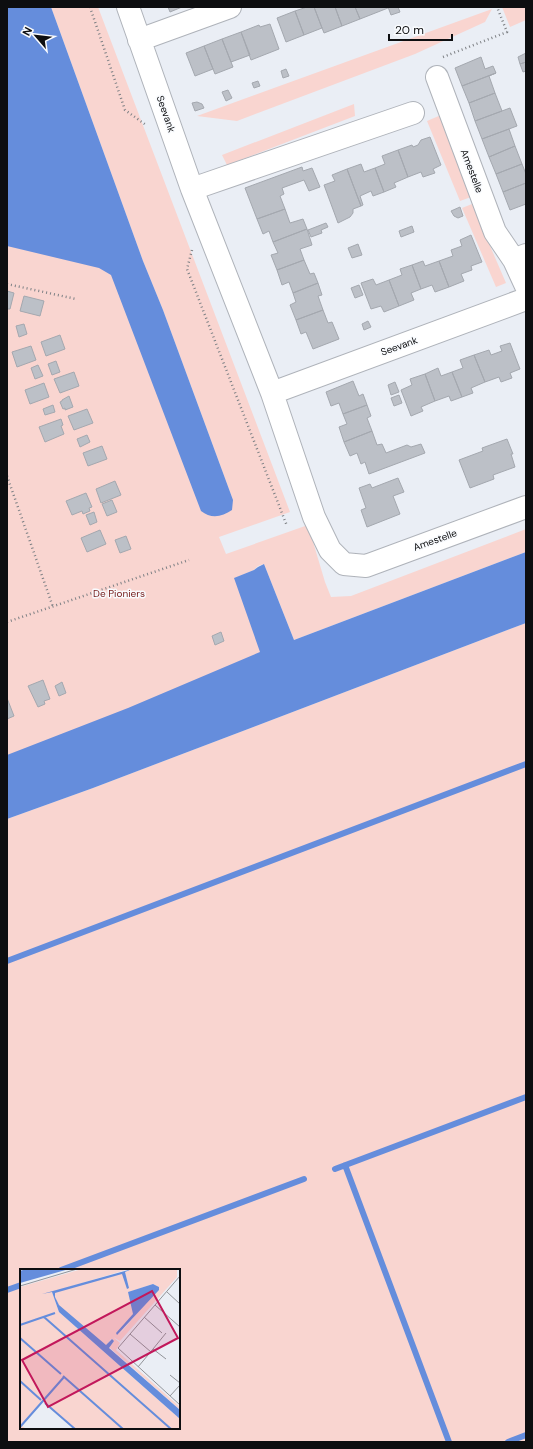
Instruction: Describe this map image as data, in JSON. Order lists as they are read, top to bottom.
{
  "streets": {
    "street": ["Seevank", "Amestelle"]
  },
  "crossings": [
    ["Seevank", "Amestelle"]
  ],
  "parks": ["De Pioniers"],
  "scale_bar": "20 m",
  "north": "top left"
}
